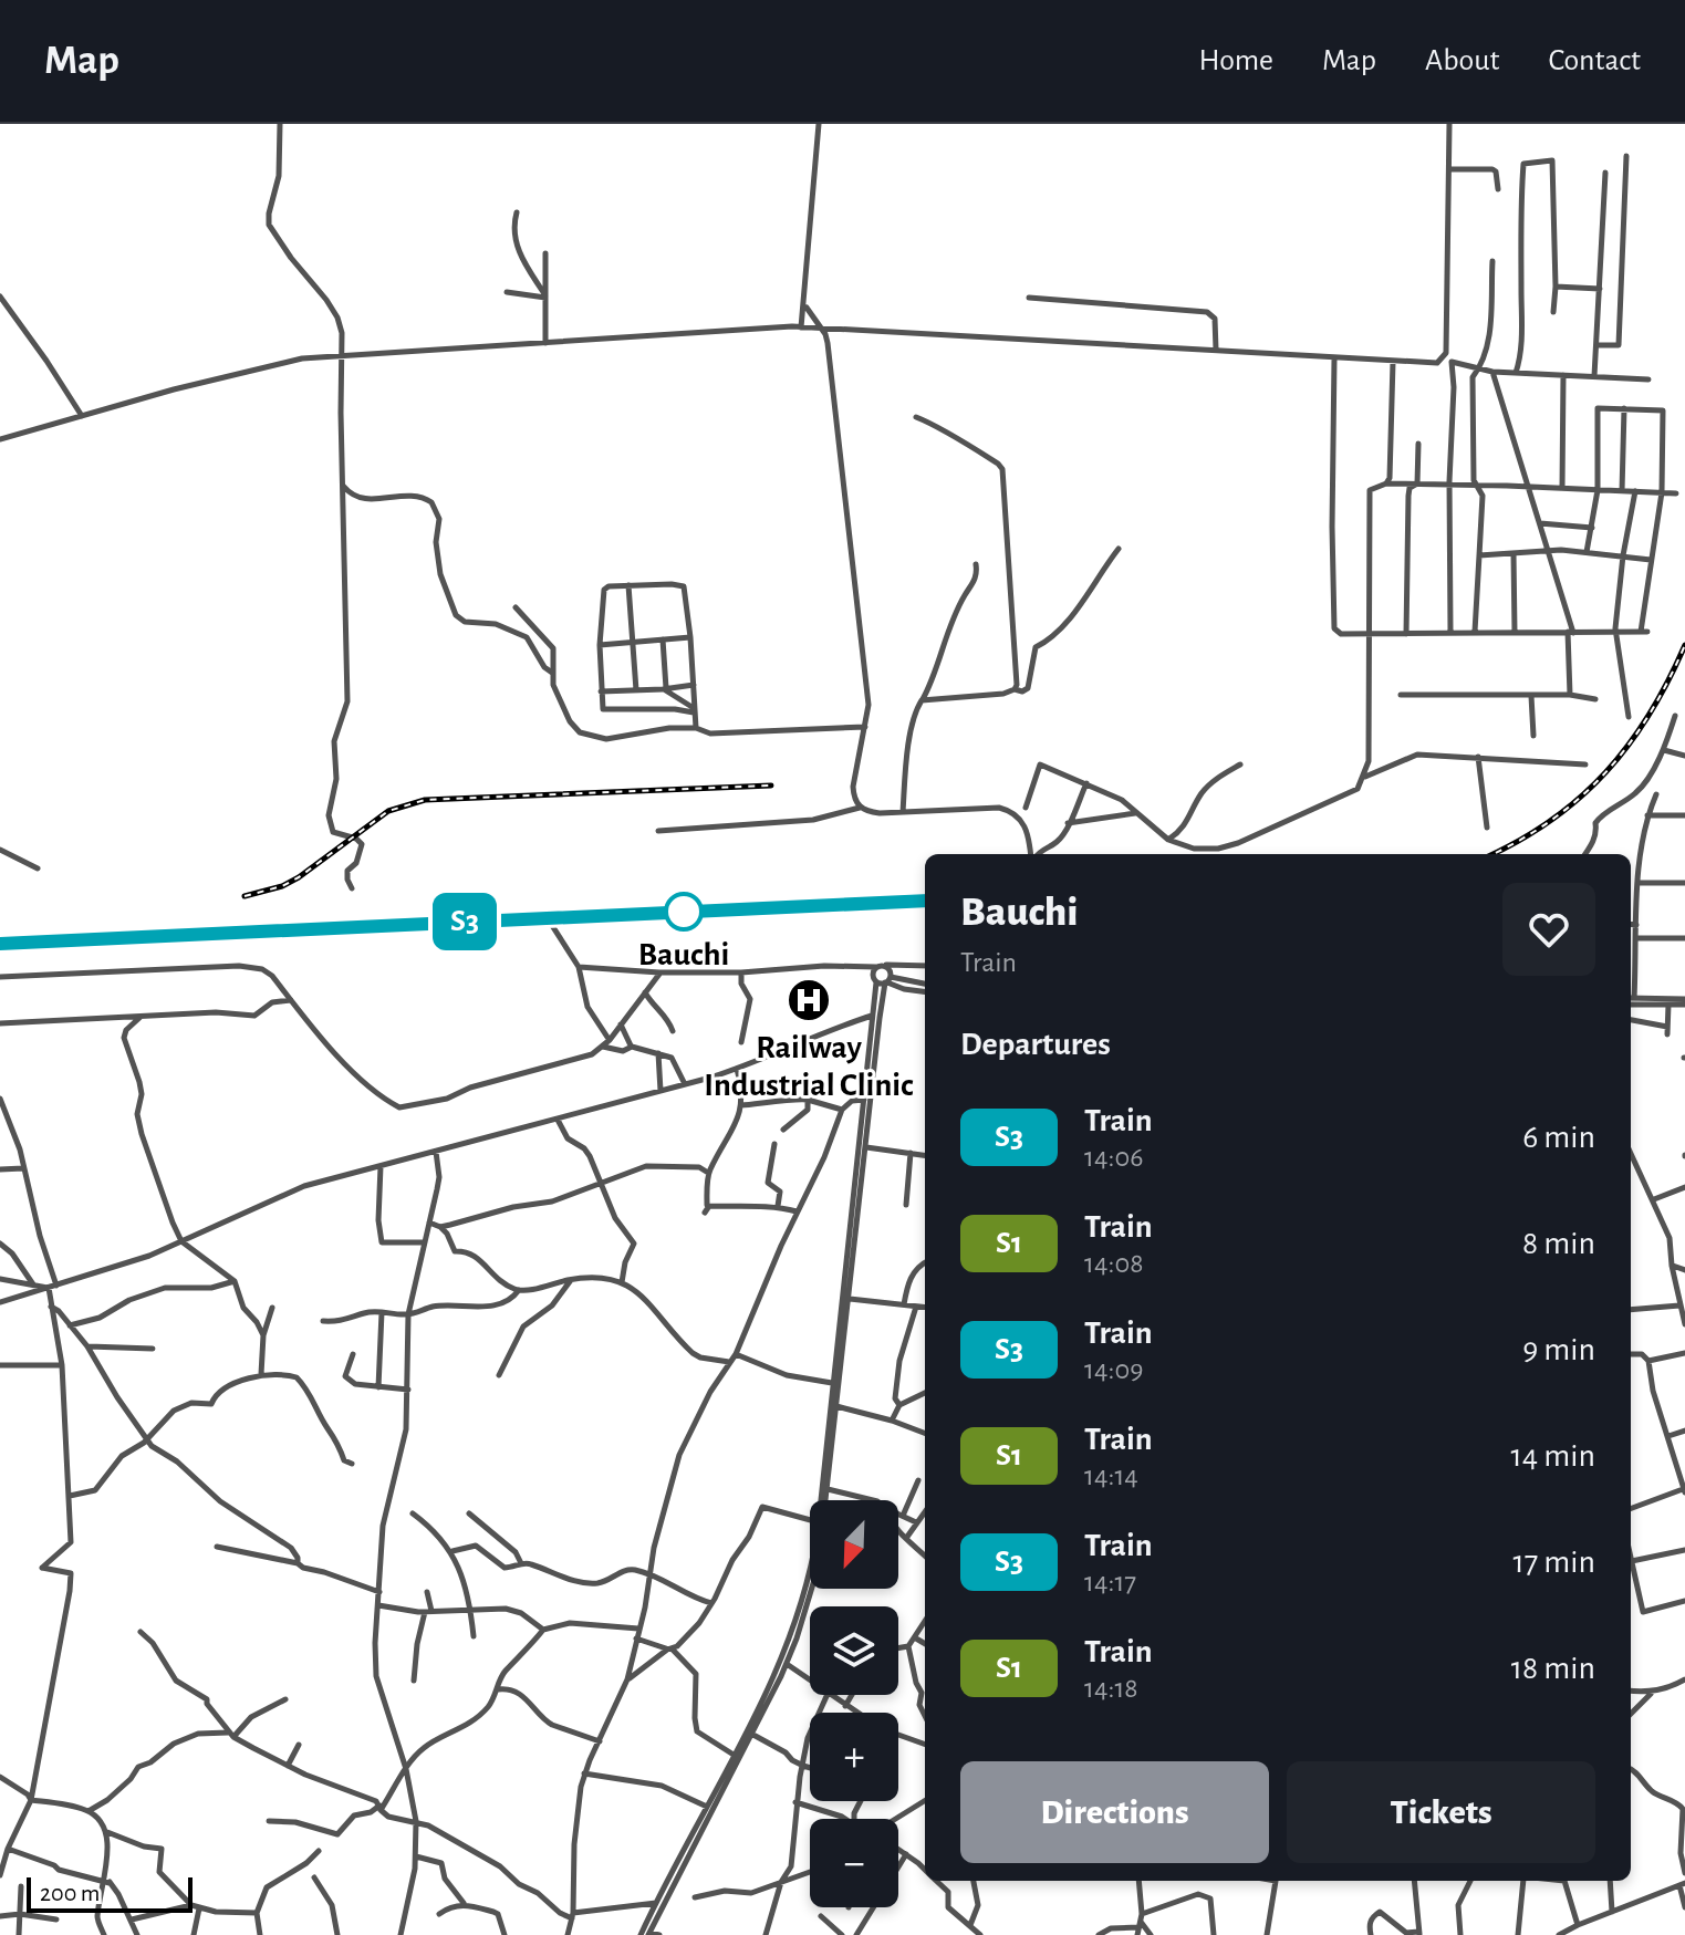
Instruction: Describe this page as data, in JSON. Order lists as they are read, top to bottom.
{
  "places": {
    "other": ["Bauchi"],
    "hospital": ["Railway Industrial Clinic"]
  },
  "scale_bar": "200 m",
  "north": "bottom left",
  "page": {
    "header": "Map",
    "nav": [
      "Home",
      "Map",
      "About",
      "Contact"
    ],
    "on_map": "S3",
    "heading": [
      ["Bauchi", "Train"],
      "Departures"
    ],
    "list": [
      {
        "mark": "S3",
        "name": "Train",
        "note": "14:06",
        "value": "6 min"
      },
      {
        "mark": "S1",
        "name": "Train",
        "note": "14:08",
        "value": "8 min"
      },
      {
        "mark": "S3",
        "name": "Train",
        "note": "14:09",
        "value": "9 min"
      },
      {
        "mark": "S1",
        "name": "Train",
        "note": "14:14",
        "value": "14 min"
      },
      {
        "mark": "S3",
        "name": "Train",
        "note": "14:17",
        "value": "17 min"
      },
      {
        "mark": "S1",
        "name": "Train",
        "note": "14:18",
        "value": "18 min"
      }
    ],
    "map_buttons": ["+", "−"],
    "buttons": ["Directions", "Tickets"],
    "scale": "200 m"
  }
}
